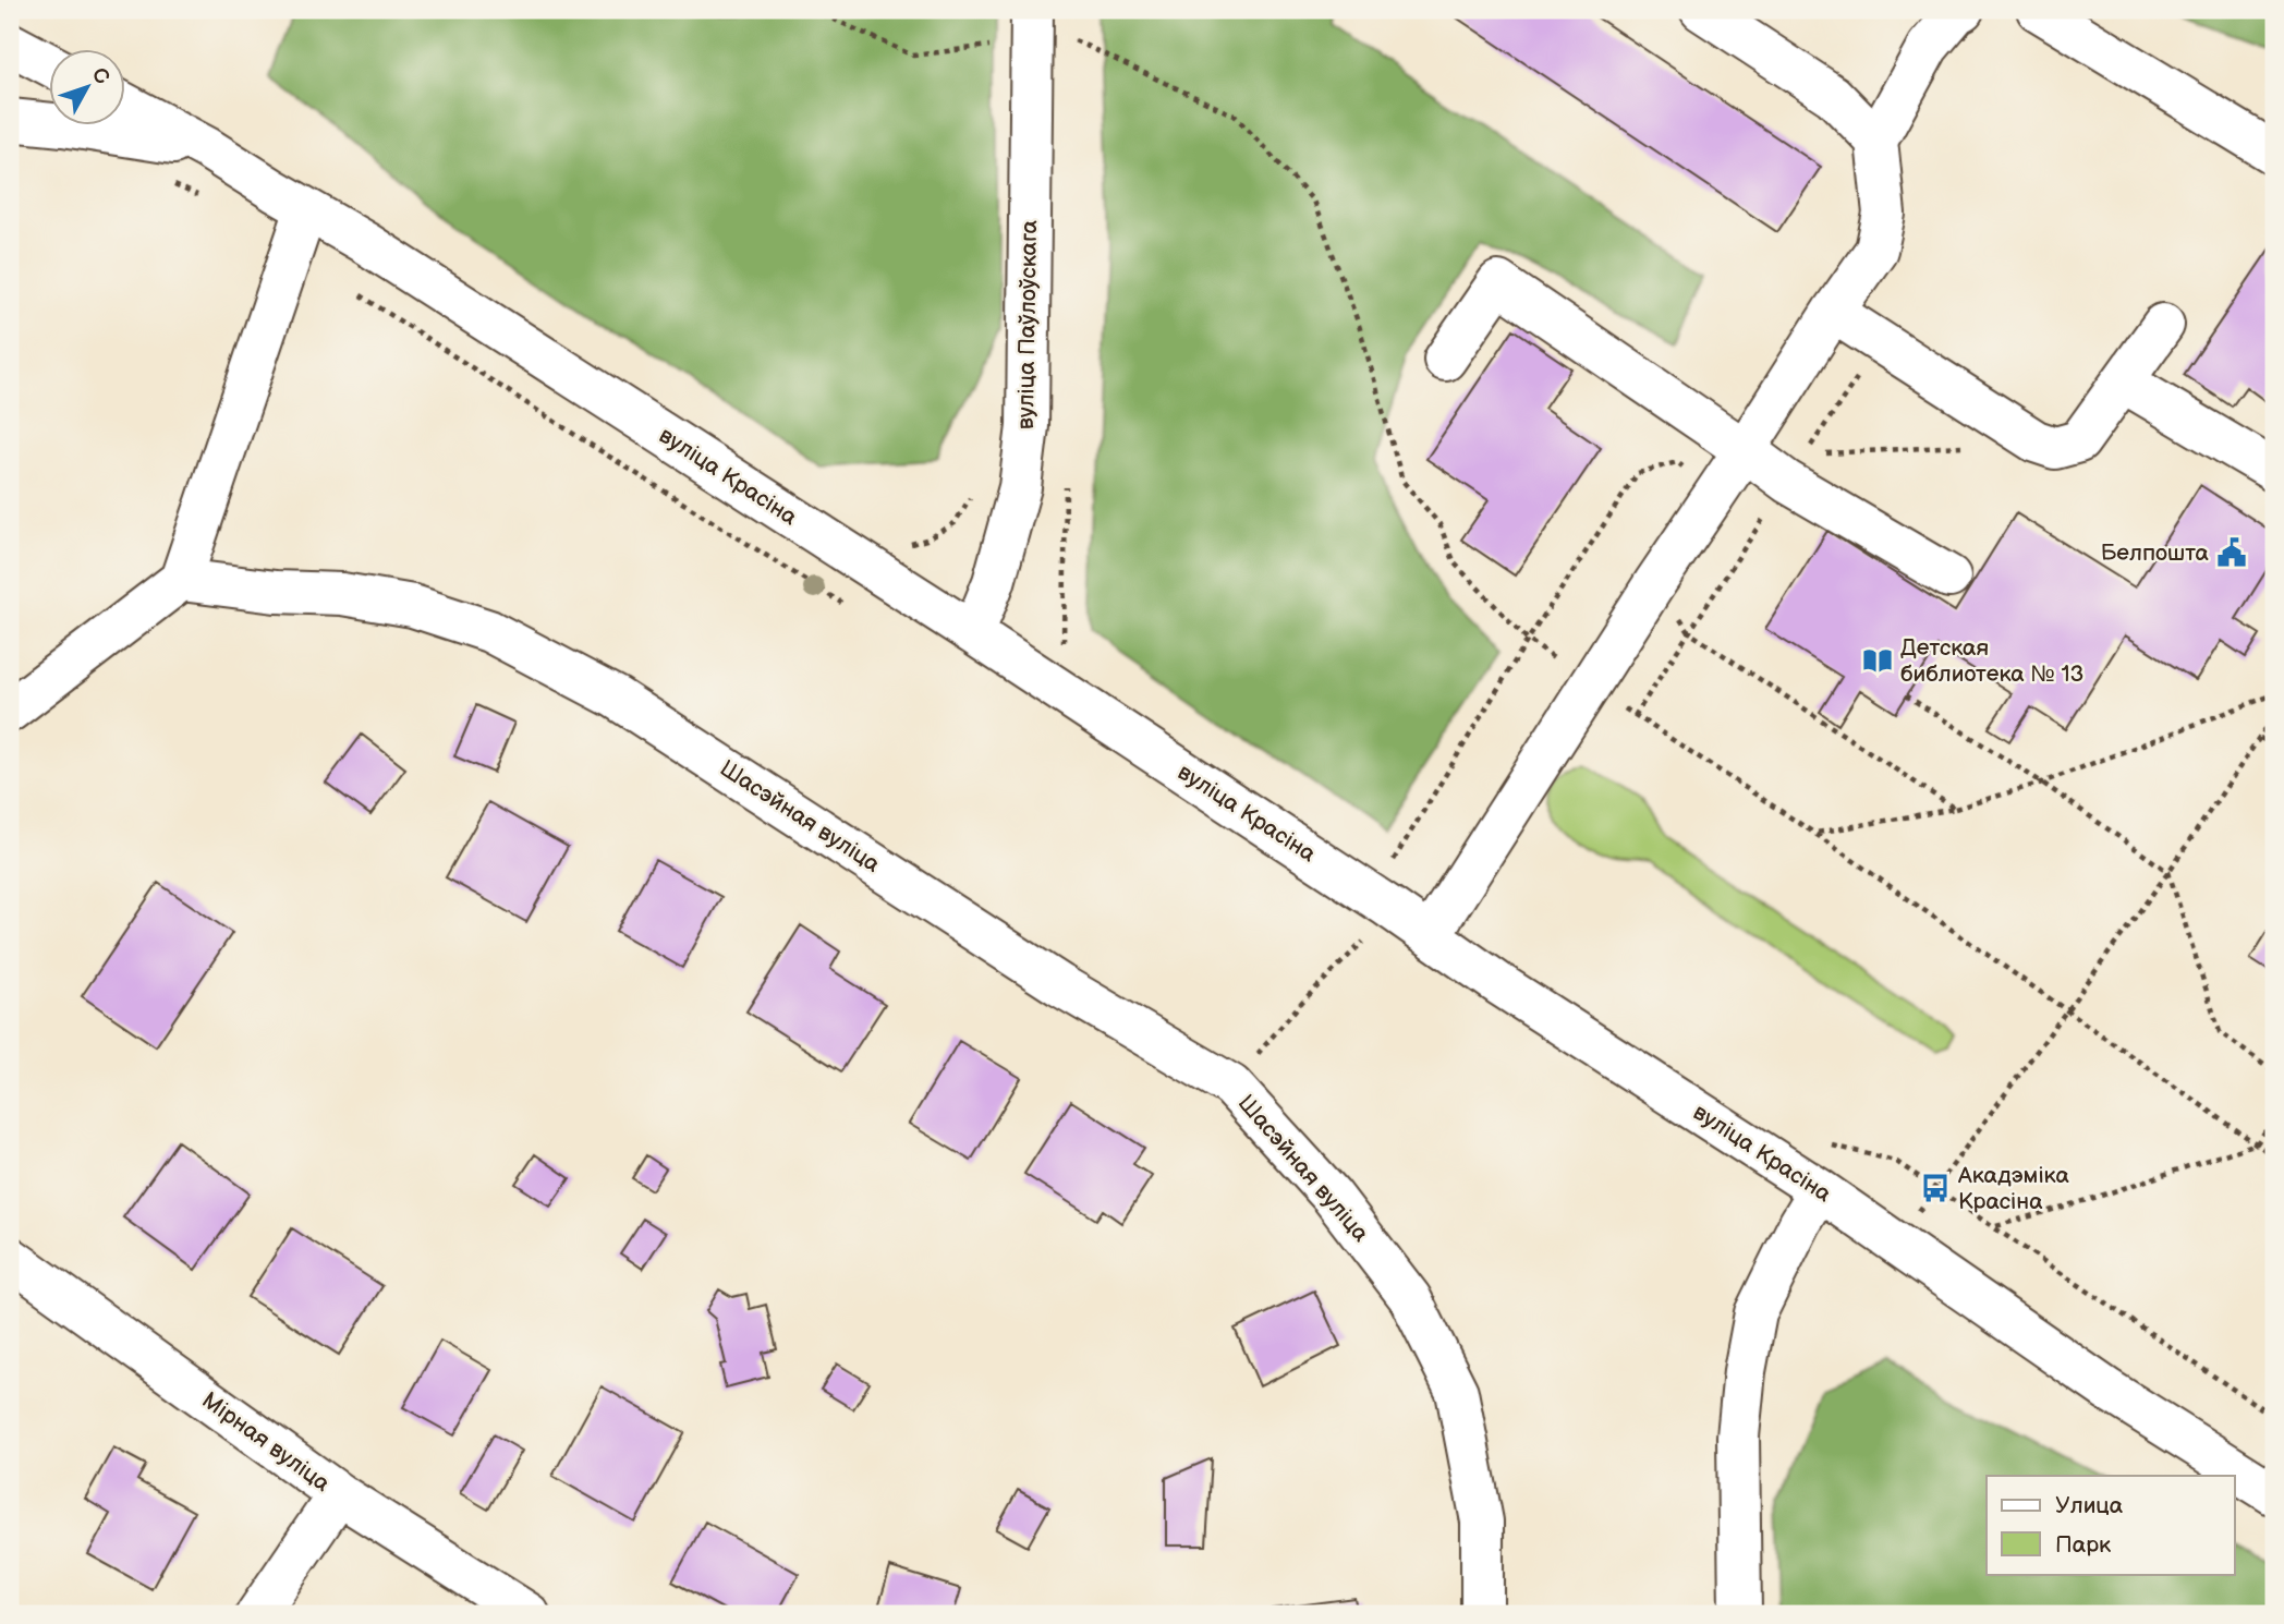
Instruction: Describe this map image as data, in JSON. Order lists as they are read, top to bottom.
{
  "streets": {
    "street": [
      "вуліца Паўлоўскага",
      "вуліца Красіна",
      "Шасэйная вуліца",
      "Мірная вуліца"
    ]
  },
  "crossings": [
    ["вуліца Паўлоўскага", "вуліца Красіна"]
  ],
  "places": {
    "public building": ["Белпошта"],
    "library": ["Детская библиотека № 13"],
    "bus stop": ["Акадэміка Красіна"]
  },
  "legend": ["Улица", "Парк"],
  "north": "top right"
}
